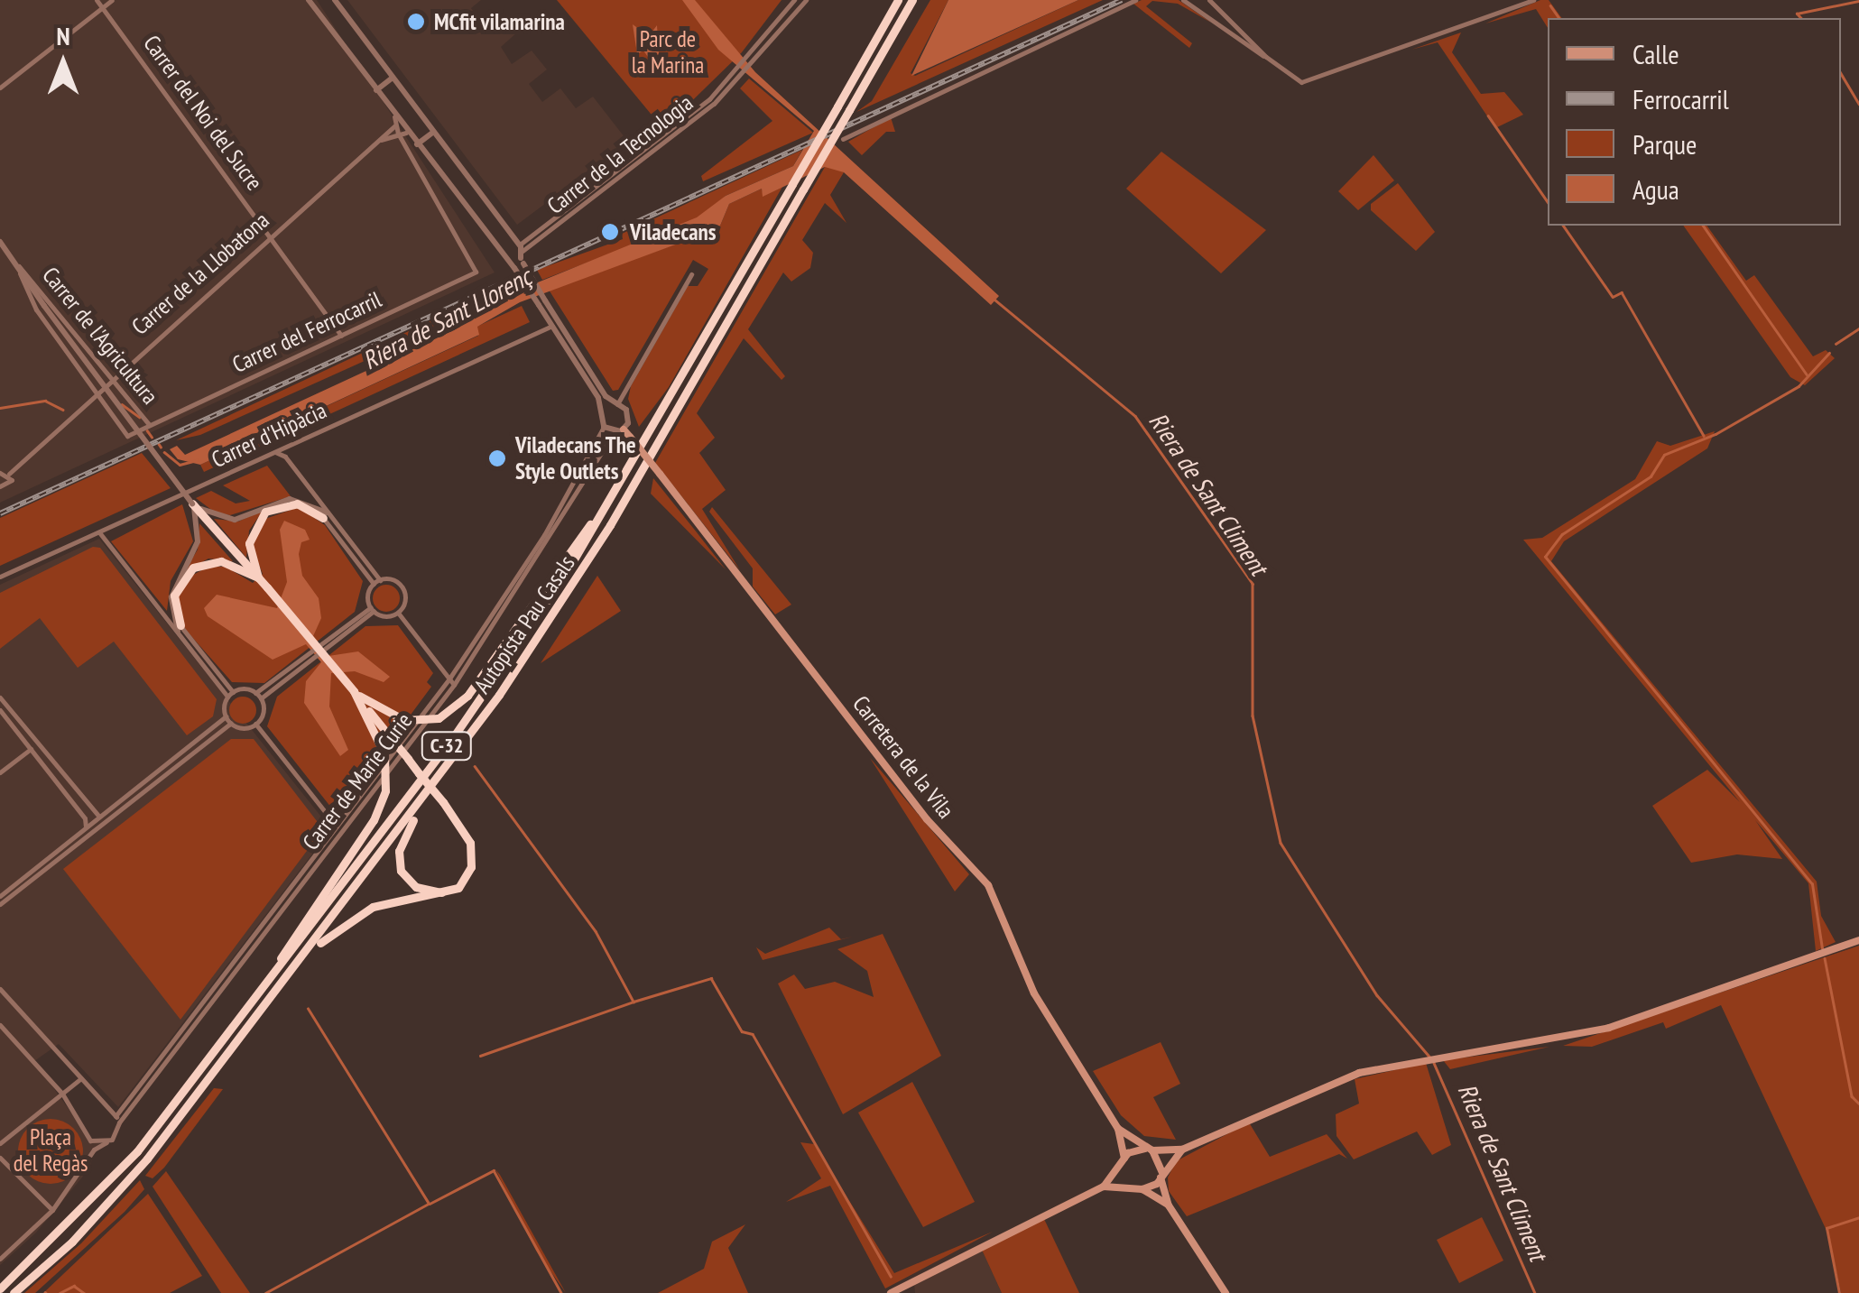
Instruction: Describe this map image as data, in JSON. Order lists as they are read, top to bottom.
{
  "streets": {
    "highway": ["Autopista Pau Casals", "C-32"],
    "main road": ["Carretera de la Vila"],
    "street": [
      "Carrer del Noi del Sucre",
      "Carrer de la Tecnologia",
      "Carrer de la Llobatona",
      "Carrer del Ferrocarril",
      "Carrer de l'Agricultura",
      "Carrer d'Hipàcia",
      "Carrer de Marie Curie"
    ]
  },
  "crossings": [
    ["Carrer del Noi del Sucre", "Carrer de la Llobatona"],
    ["Carrer del Noi del Sucre", "Carrer del Ferrocarril"],
    ["Carrer de la Llobatona", "Carrer del Ferrocarril"],
    ["Carrer de la Llobatona", "Carrer de l'Agricultura"],
    ["Carrer del Ferrocarril", "Carrer de l'Agricultura"],
    ["Carretera de la Vila", "Carrer de Marie Curie"]
  ],
  "water": ["Riera de Sant Llorenç", "Riera de Sant Climent"],
  "parks": ["Parc de la Marina", "Plaça del Regàs"],
  "places": ["MCfit vilamarina", "Viladecans", "Viladecans The Style Outlets"],
  "legend": [
    "Calle",
    "Ferrocarril",
    "Parque",
    "Agua"
  ],
  "north": "top"
}
